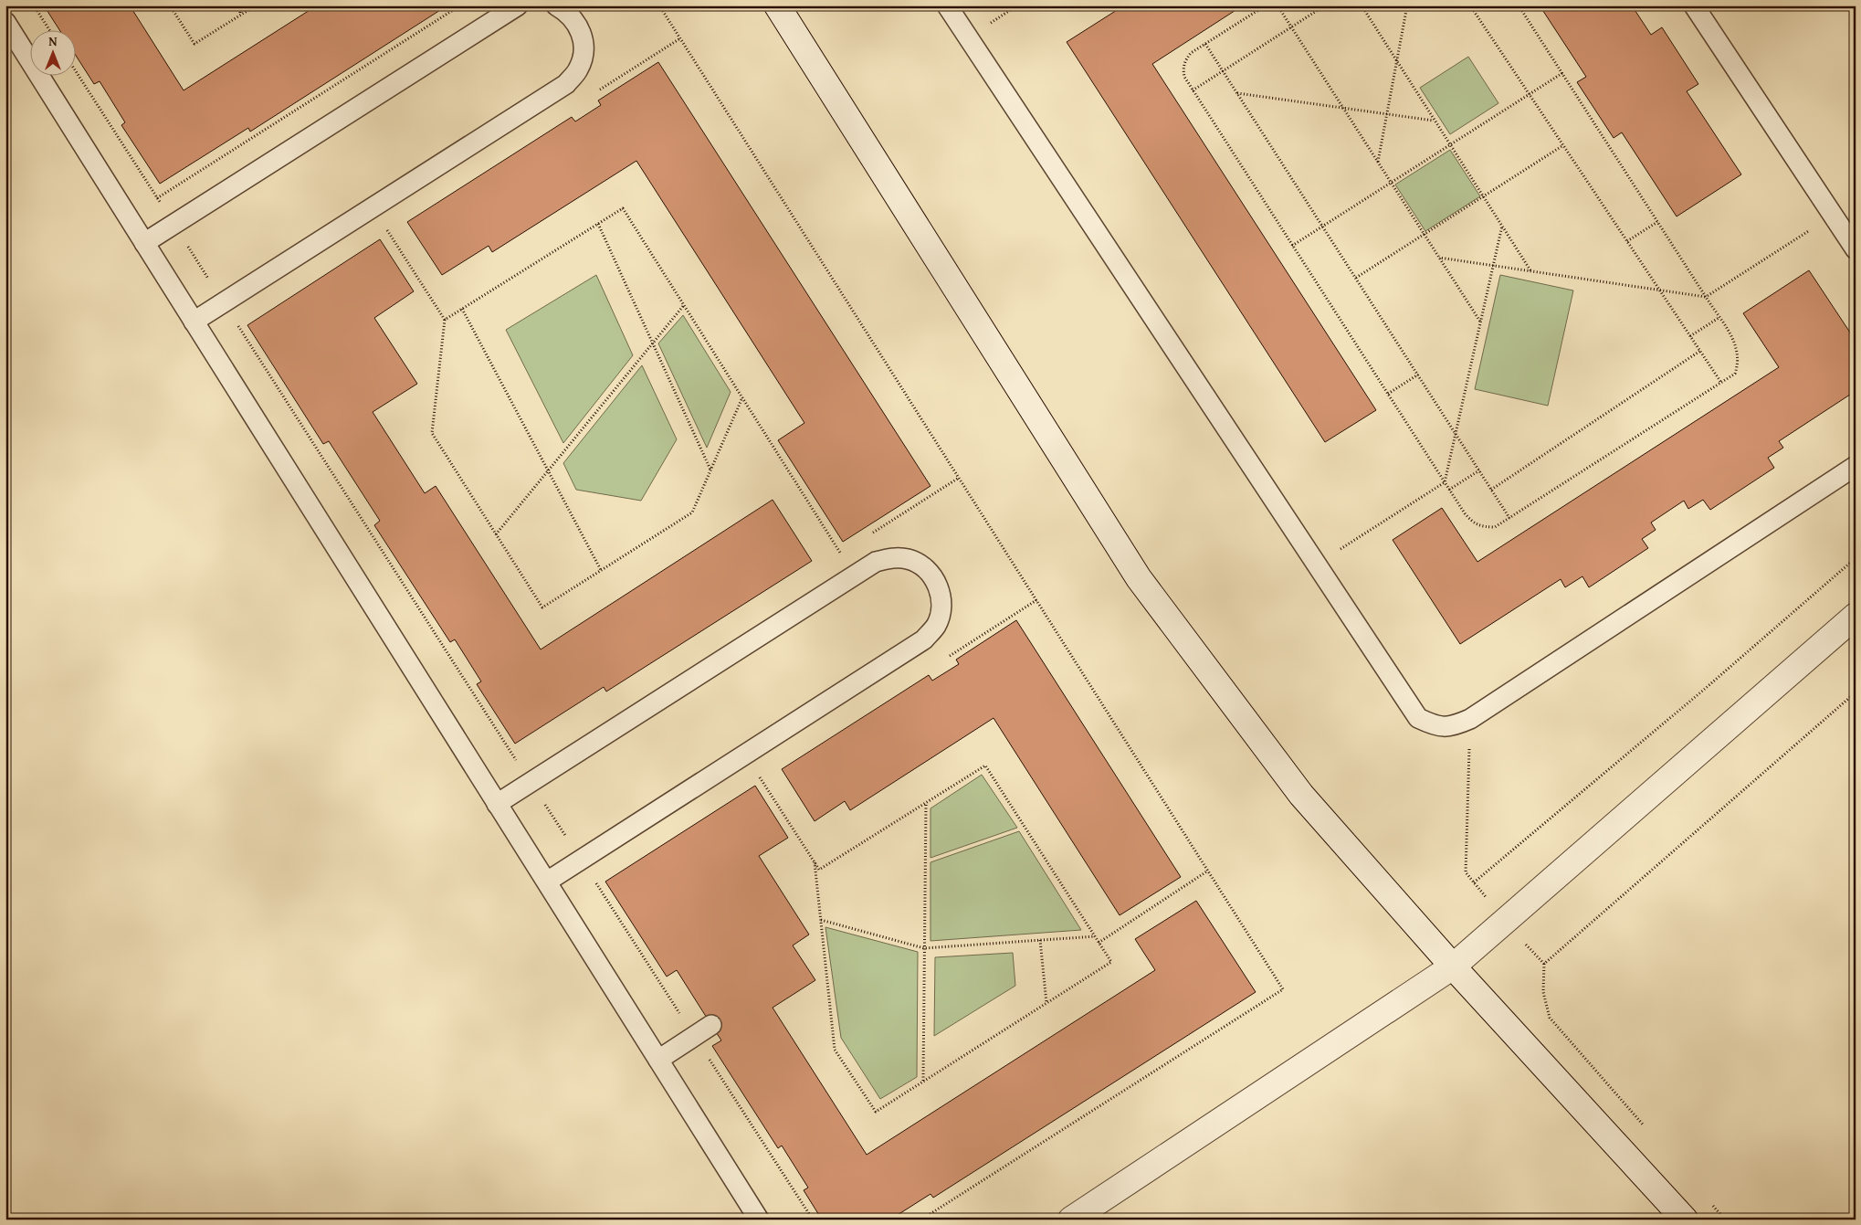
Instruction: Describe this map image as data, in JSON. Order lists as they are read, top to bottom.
{
  "north": "top"
}
